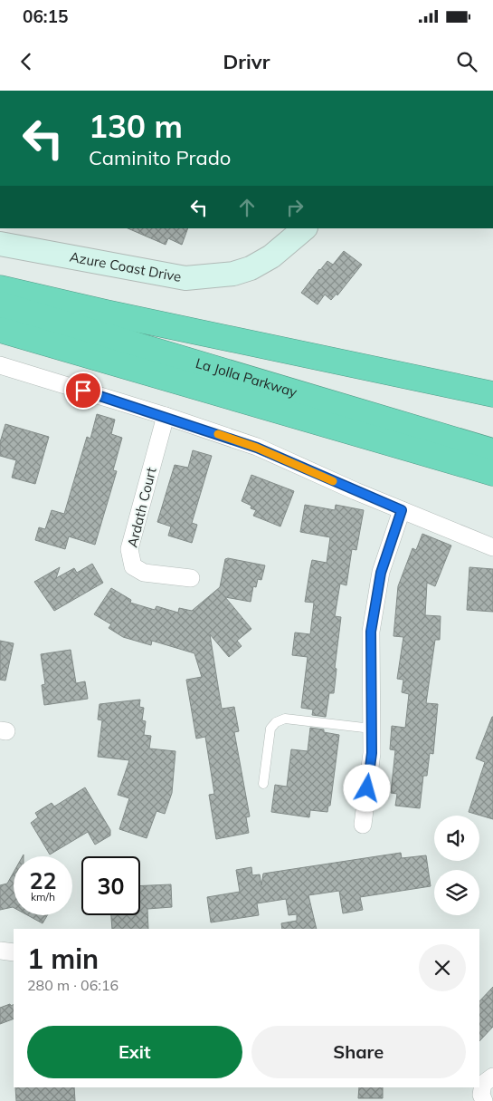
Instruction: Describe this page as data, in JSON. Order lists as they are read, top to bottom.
{
  "streets": {
    "highway": ["La Jolla Parkway"],
    "street": ["Azure Coast Drive", "Ardath Court"]
  },
  "page": {
    "status": "06:15",
    "header": "Drivr",
    "turn": ["130 m", "Caminito Prado"],
    "speed": "22 km/h",
    "limit": "30",
    "heading": ["1 min", "280 m · 06:16"],
    "buttons": ["Exit", "Share"]
  }
}
